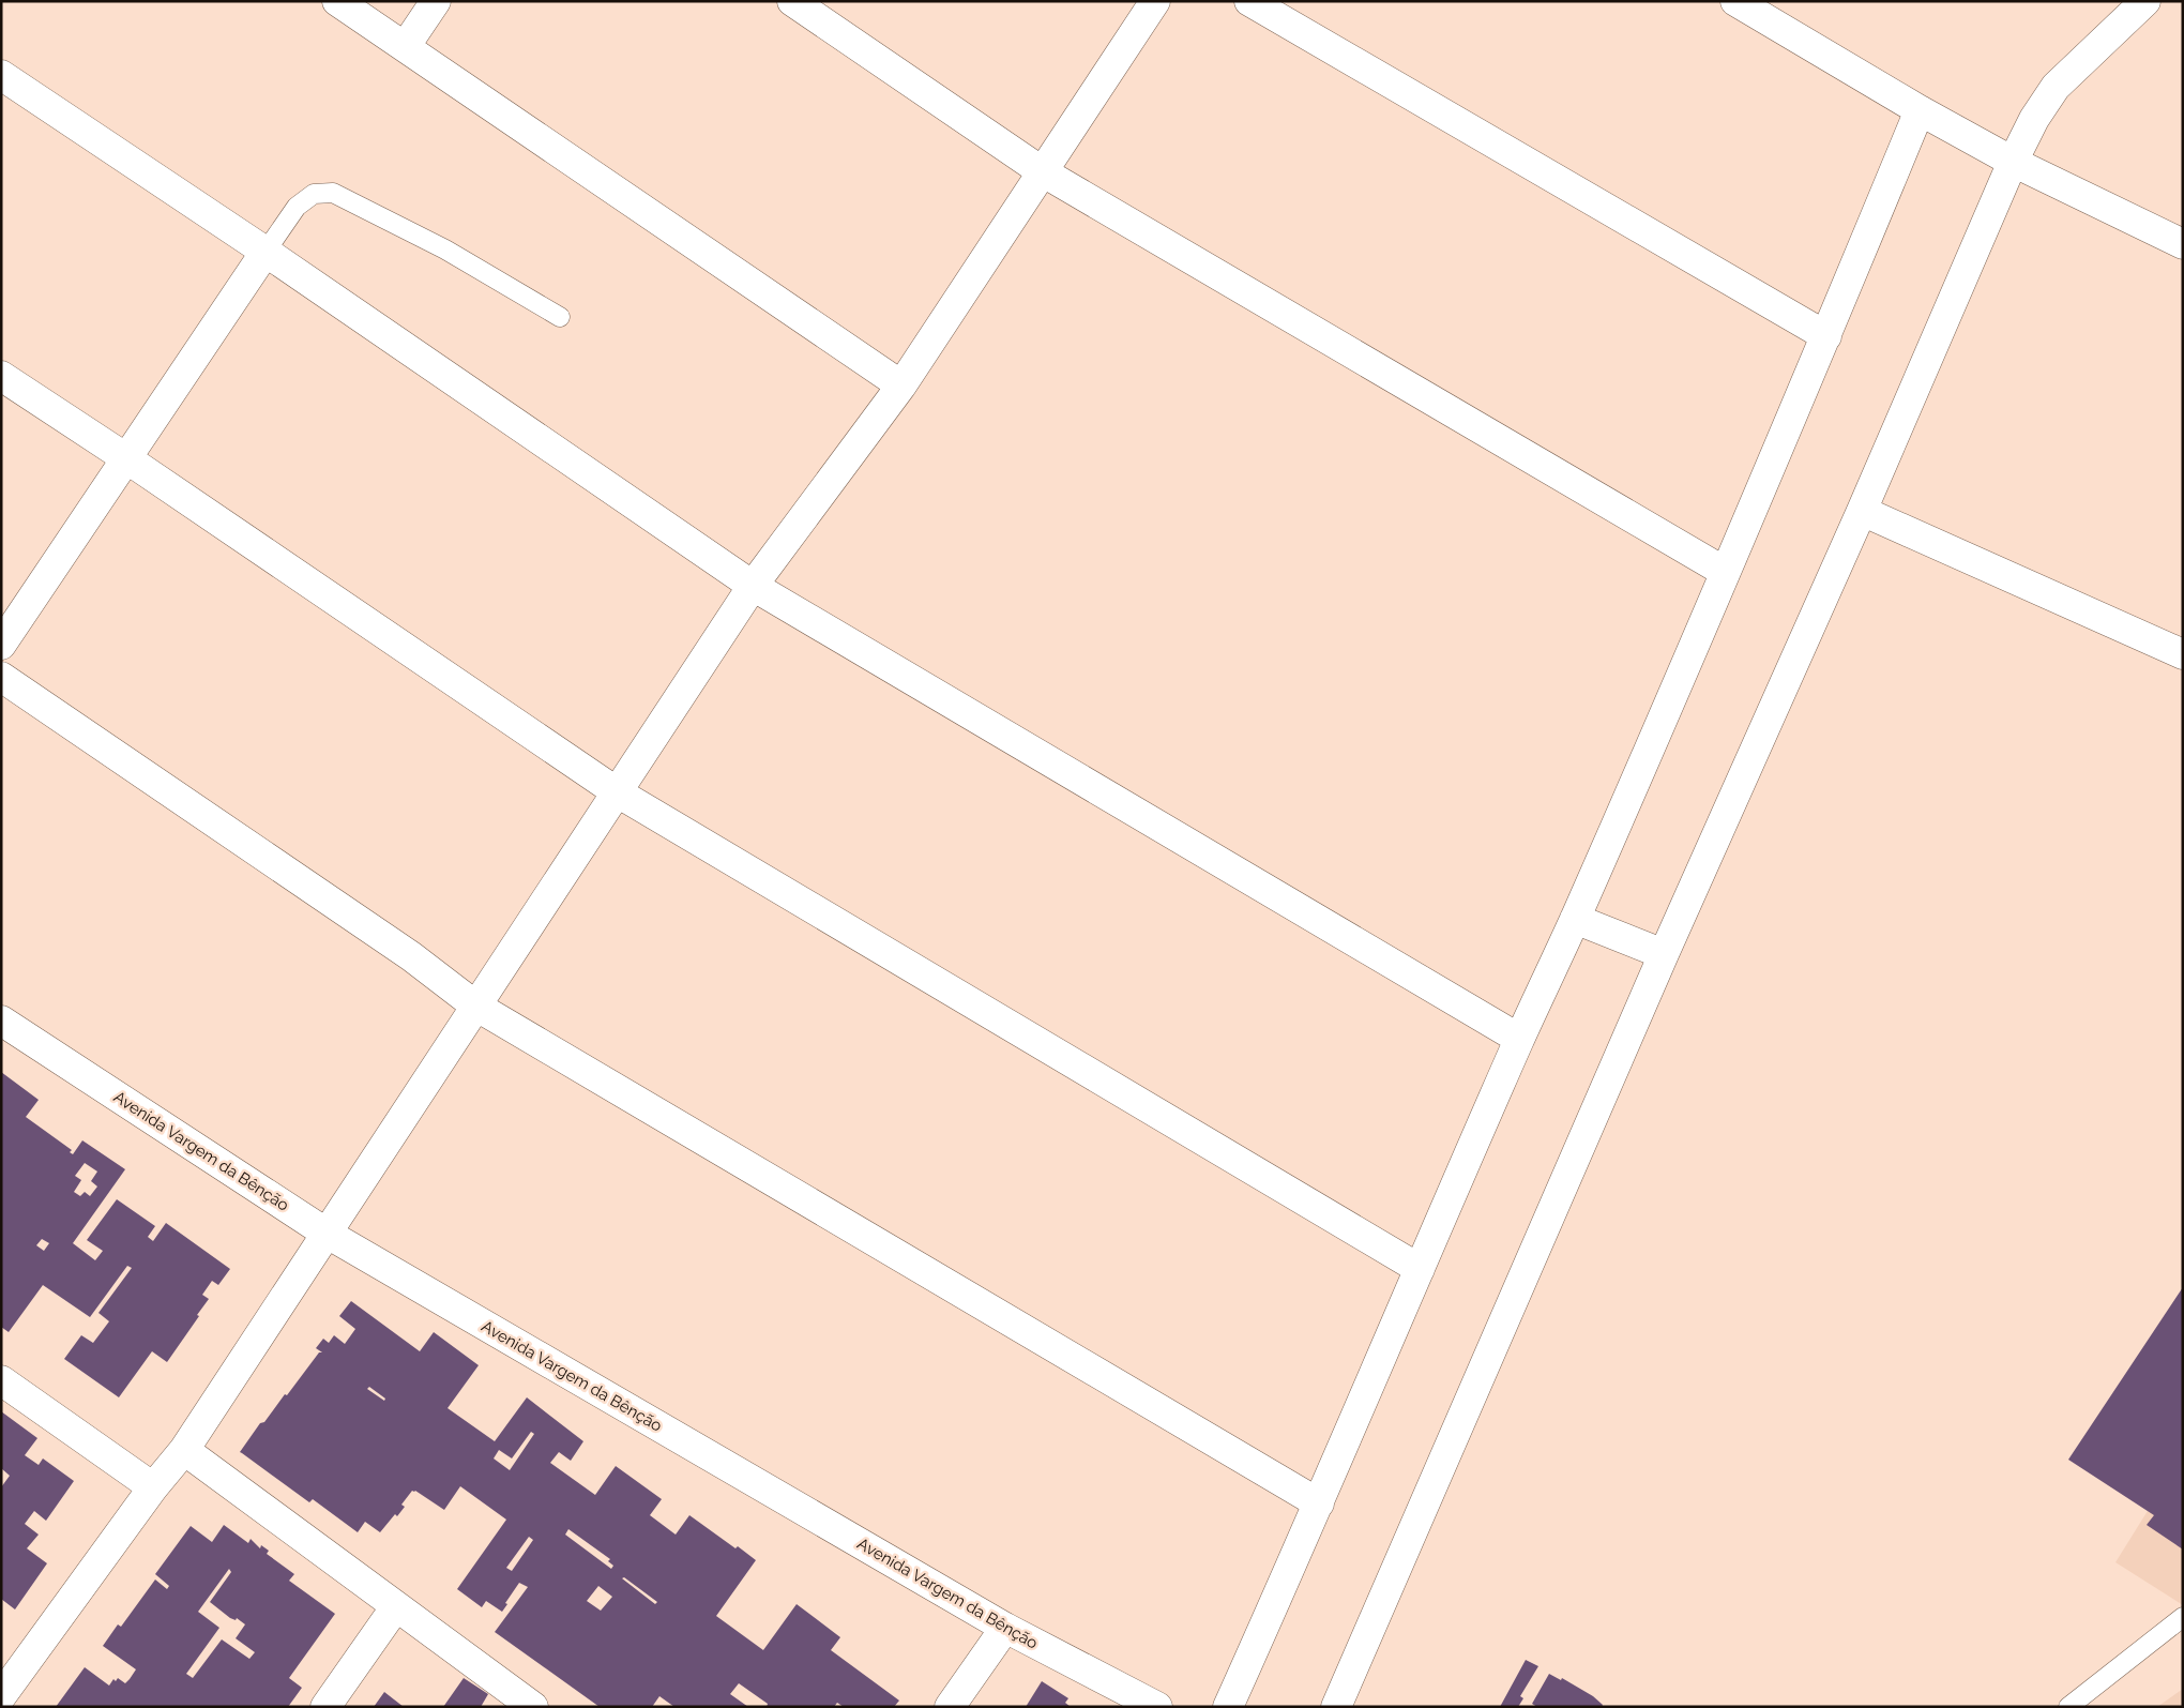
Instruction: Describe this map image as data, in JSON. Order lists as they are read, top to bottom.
{
  "streets": {
    "street": ["Avenida Vargem da Bênção"]
  }
}
